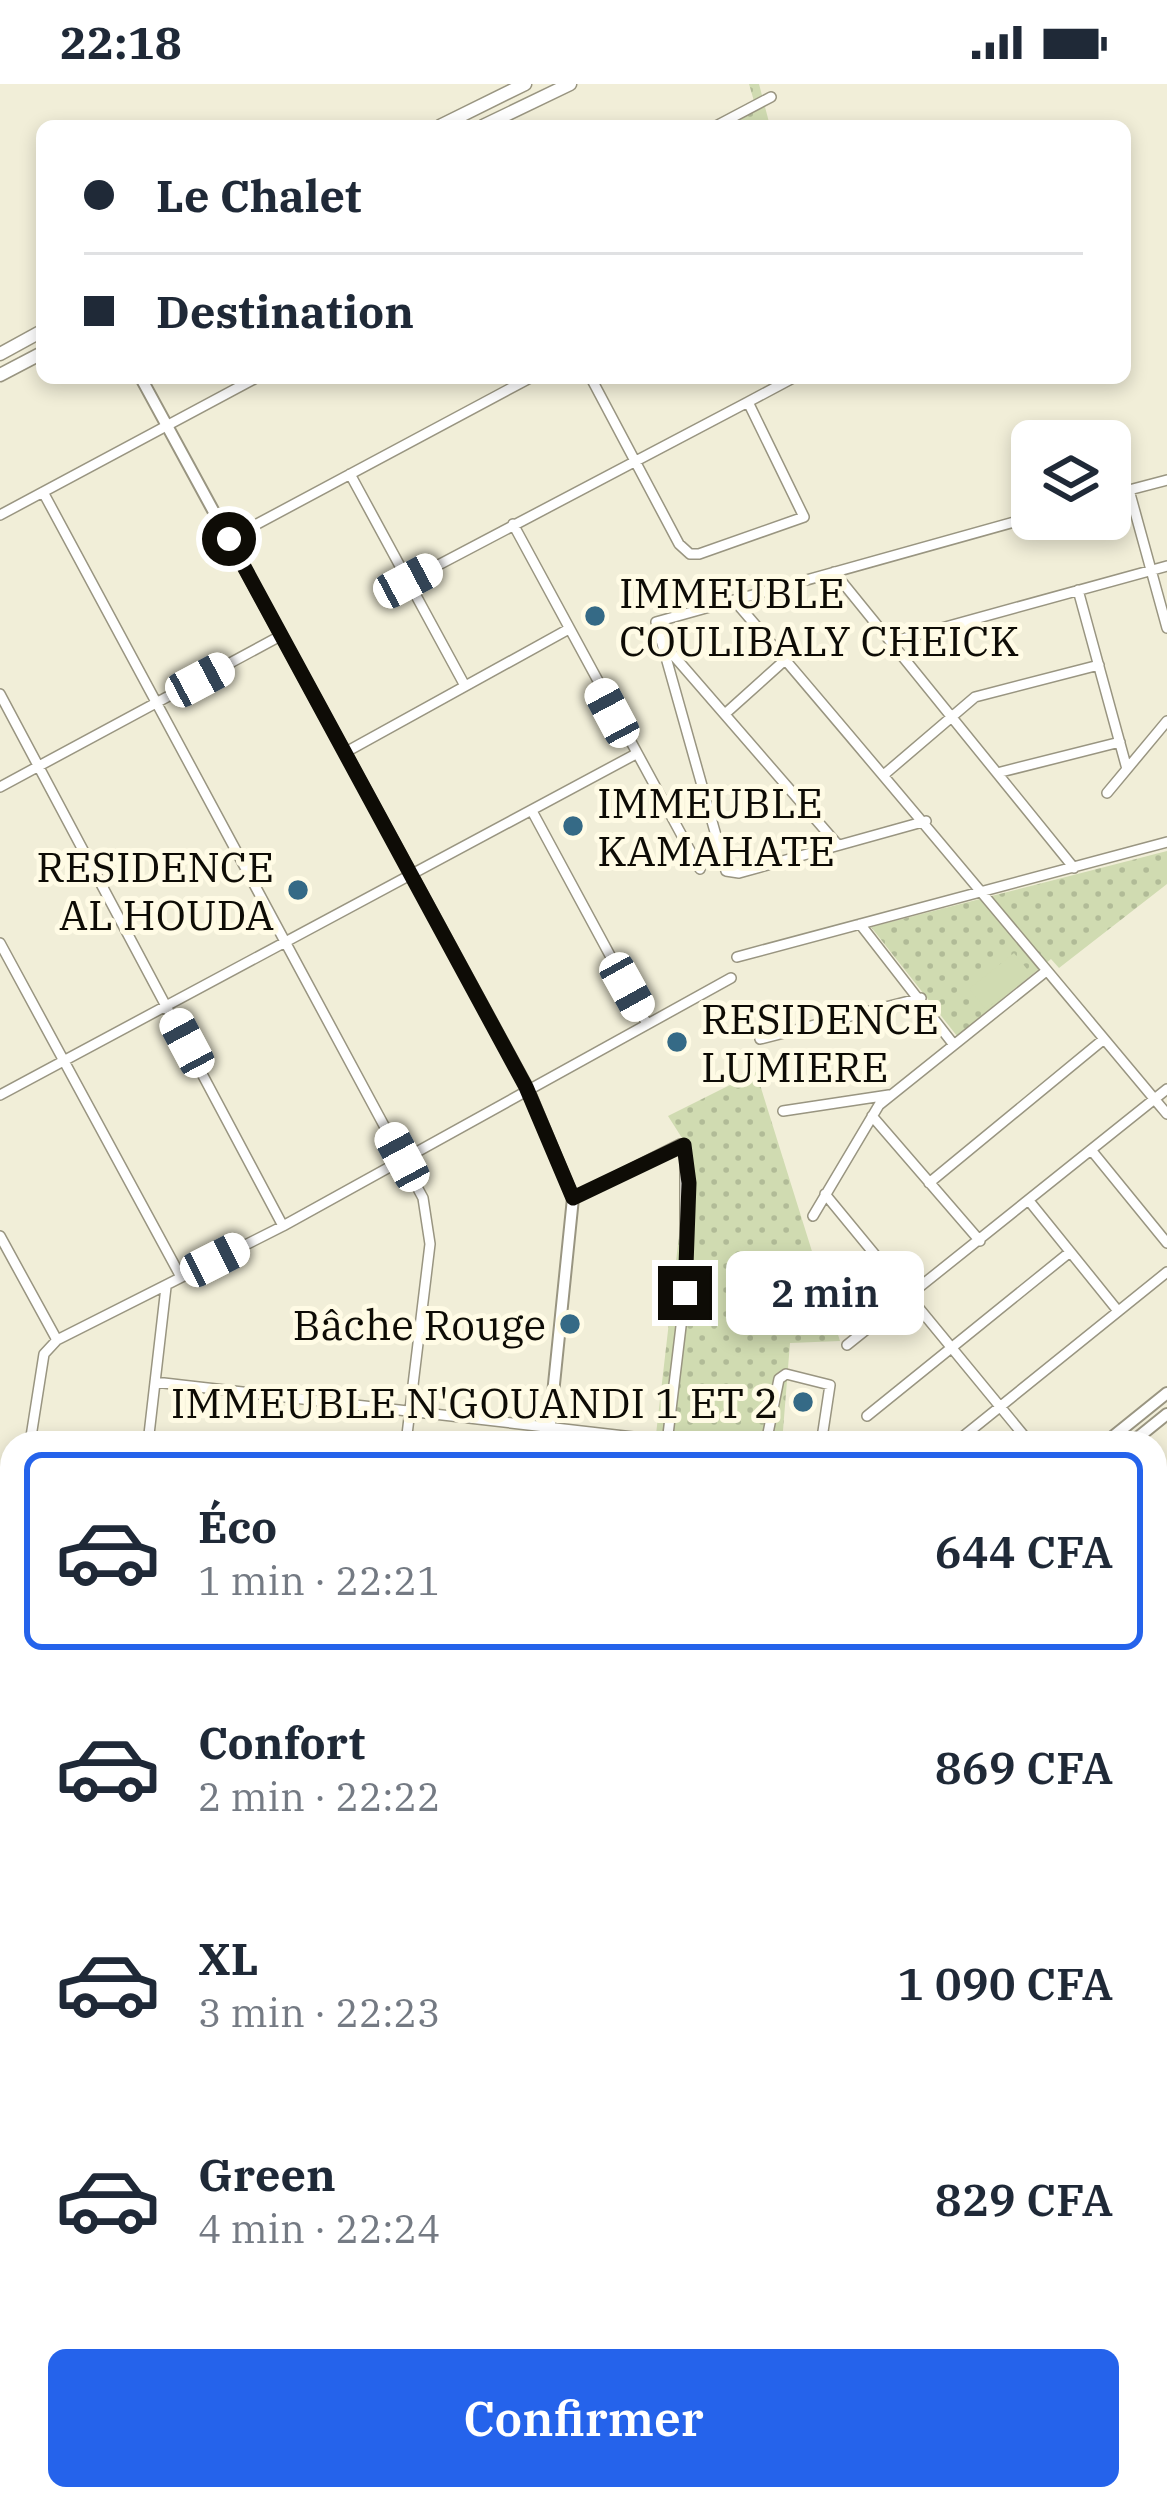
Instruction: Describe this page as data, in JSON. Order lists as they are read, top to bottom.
{
  "places": [
    "IMMEUBLE COULIBALY CHEICK",
    "IMMEUBLE KAMAHATE",
    "RESIDENCE AL HOUDA",
    "RESIDENCE LUMIERE",
    "Bâche Rouge",
    "IMMEUBLE N'GOUANDI 1 ET 2"
  ],
  "page": {
    "status": "22:18",
    "banner": ["Le Chalet", "Destination"],
    "bubble": "2 min",
    "list": [
      {
        "name": "Éco",
        "note": "1 min · 22:21",
        "value": "644 CFA"
      },
      {
        "name": "Confort",
        "note": "2 min · 22:22",
        "value": "869 CFA"
      },
      {
        "name": "XL",
        "note": "3 min · 22:23",
        "value": "1 090 CFA"
      },
      {
        "name": "Green",
        "note": "4 min · 22:24",
        "value": "829 CFA"
      }
    ],
    "buttons": "Confirmer"
  }
}
